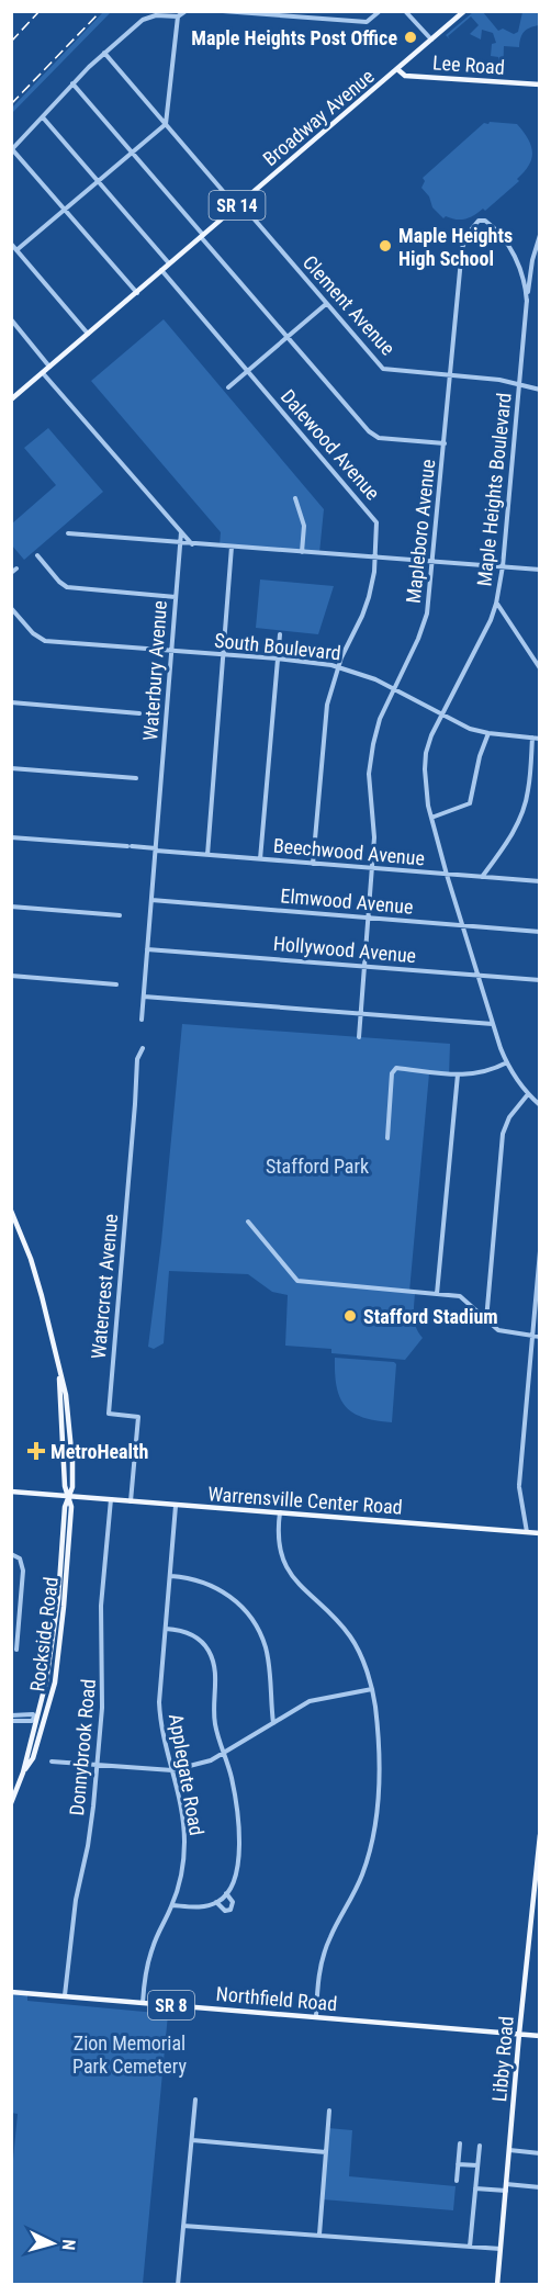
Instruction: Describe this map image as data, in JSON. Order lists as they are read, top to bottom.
{
  "streets": {
    "main road": [
      "Lee Road",
      "Broadway Avenue",
      "SR 14",
      "Warrensville Center Road",
      "Rockside Road",
      "Northfield Road",
      "SR 8",
      "Libby Road"
    ],
    "street": [
      "Clement Avenue",
      "Dalewood Avenue",
      "Maple Heights Boulevard",
      "Mapleboro Avenue",
      "South Boulevard",
      "Waterbury Avenue",
      "Beechwood Avenue",
      "Elmwood Avenue",
      "Hollywood Avenue",
      "Watercrest Avenue",
      "Donnybrook Road",
      "Applegate Road"
    ]
  },
  "crossings": [
    ["Lee Road", "Broadway Avenue"],
    ["Broadway Avenue", "Clement Avenue"],
    ["Broadway Avenue", "Dalewood Avenue"],
    ["Clement Avenue", "Maple Heights Boulevard"],
    ["Clement Avenue", "Mapleboro Avenue"],
    ["Dalewood Avenue", "South Boulevard"],
    ["Dalewood Avenue", "Beechwood Avenue"],
    ["Maple Heights Boulevard", "Mapleboro Avenue"],
    ["Maple Heights Boulevard", "South Boulevard"],
    ["Maple Heights Boulevard", "Beechwood Avenue"],
    ["Maple Heights Boulevard", "Elmwood Avenue"],
    ["Maple Heights Boulevard", "Hollywood Avenue"],
    ["Mapleboro Avenue", "South Boulevard"],
    ["Mapleboro Avenue", "Beechwood Avenue"],
    ["Mapleboro Avenue", "Elmwood Avenue"],
    ["Mapleboro Avenue", "Hollywood Avenue"],
    ["South Boulevard", "Waterbury Avenue"],
    ["Waterbury Avenue", "Beechwood Avenue"],
    ["Waterbury Avenue", "Elmwood Avenue"],
    ["Waterbury Avenue", "Hollywood Avenue"],
    ["Watercrest Avenue", "Warrensville Center Road"],
    ["Warrensville Center Road", "Rockside Road"],
    ["Warrensville Center Road", "Donnybrook Road"],
    ["Warrensville Center Road", "Applegate Road"],
    ["Donnybrook Road", "Northfield Road"],
    ["Applegate Road", "Northfield Road"],
    ["Northfield Road", "Libby Road"]
  ],
  "parks": ["Stafford Park", "Zion Memorial Park Cemetery"],
  "places": {
    "other": ["Maple Heights Post Office", "Maple Heights High School", "Stafford Stadium"],
    "health": ["MetroHealth"]
  },
  "north": "right"
}
